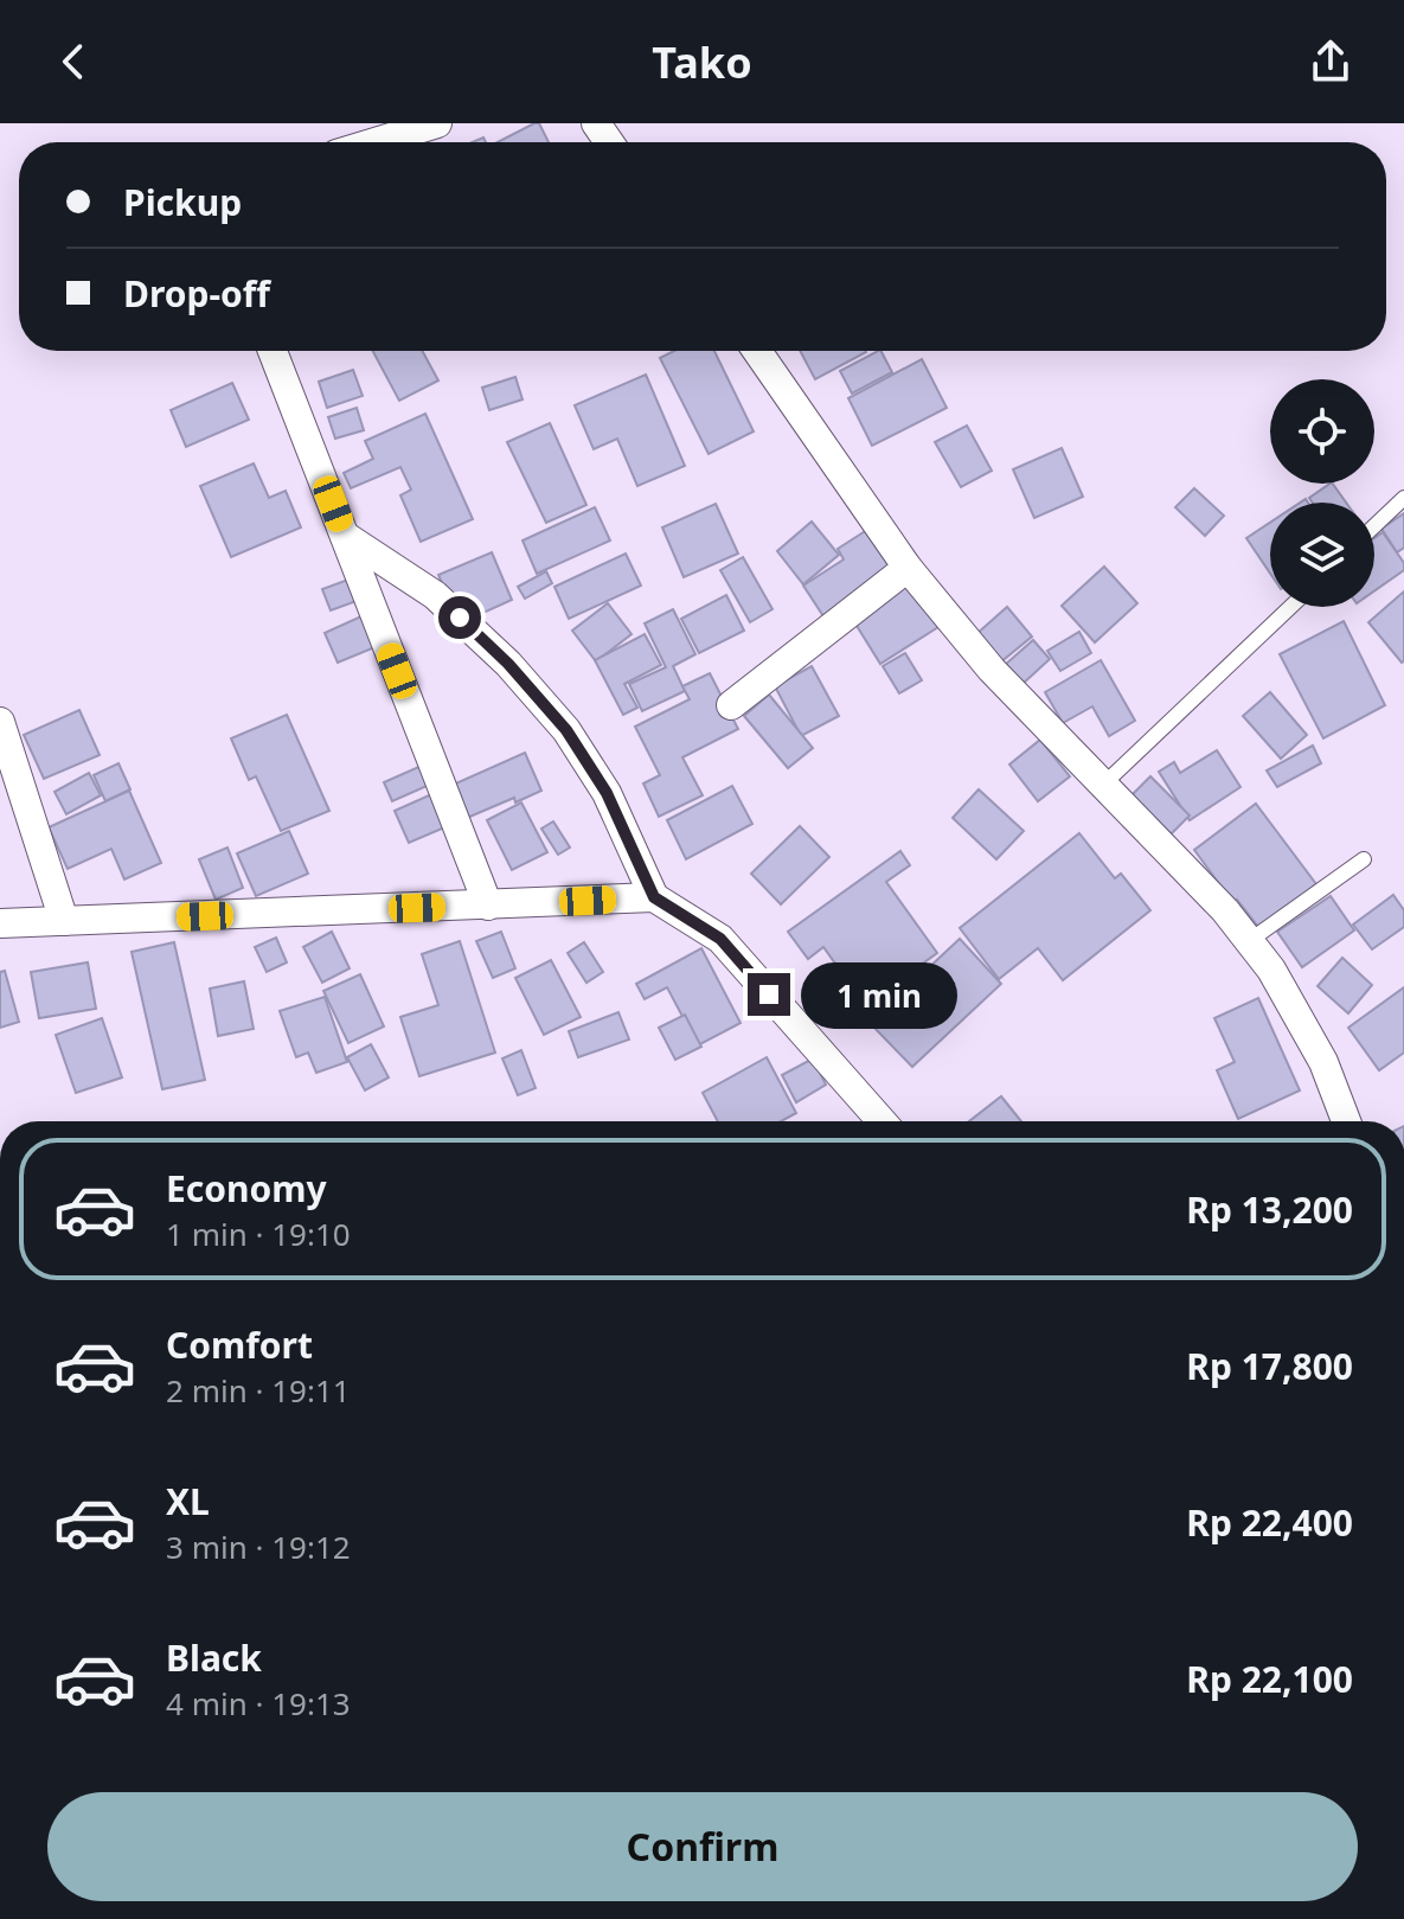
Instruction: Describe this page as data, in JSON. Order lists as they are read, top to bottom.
{
  "page": {
    "header": "Tako",
    "banner": ["Pickup", "Drop-off"],
    "bubble": "1 min",
    "list": [
      {
        "name": "Economy",
        "note": "1 min · 19:10",
        "value": "Rp 13,200"
      },
      {
        "name": "Comfort",
        "note": "2 min · 19:11",
        "value": "Rp 17,800"
      },
      {
        "name": "XL",
        "note": "3 min · 19:12",
        "value": "Rp 22,400"
      },
      {
        "name": "Black",
        "note": "4 min · 19:13",
        "value": "Rp 22,100"
      }
    ],
    "buttons": "Confirm"
  }
}
